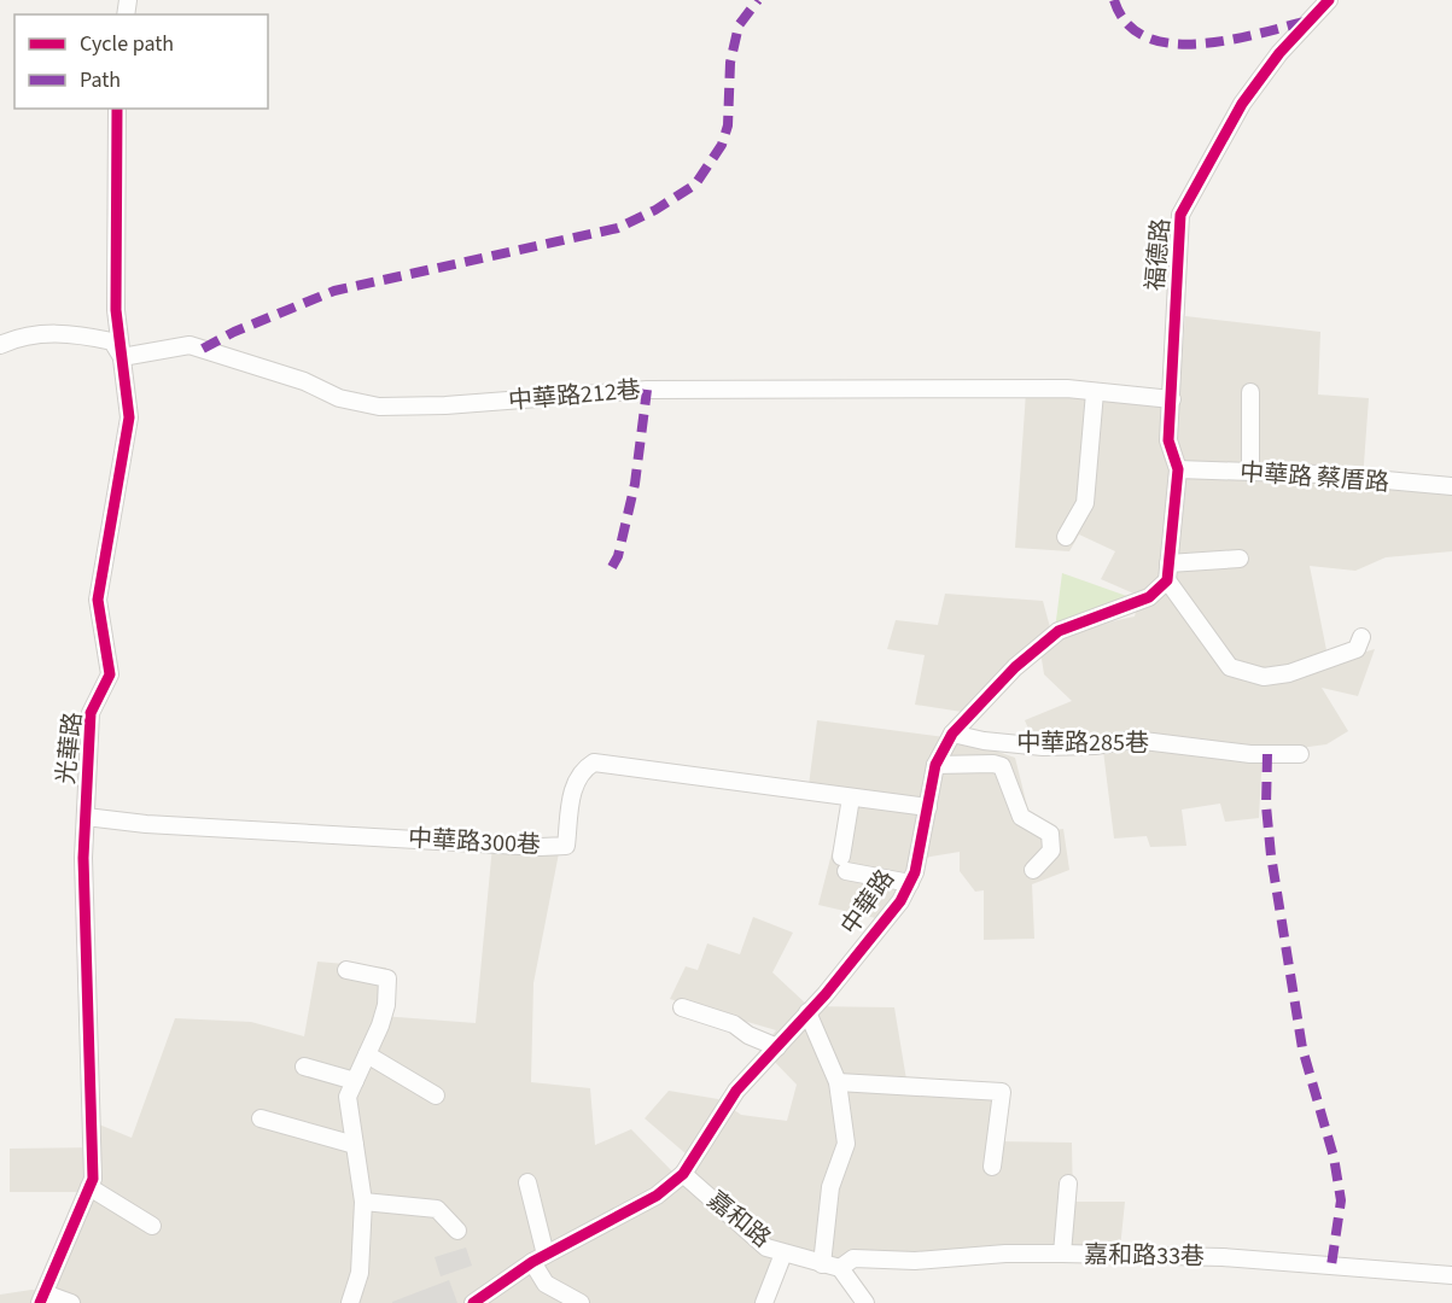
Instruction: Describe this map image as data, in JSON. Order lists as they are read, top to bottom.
{
  "streets": {
    "street": [
      "福德路",
      "中華路212巷",
      "中華路 蔡厝路",
      "中華路285巷",
      "光華路",
      "中華路300巷",
      "中華路",
      "嘉和路",
      "嘉和路33巷"
    ]
  },
  "crossings": [
    ["福德路", "中華路212巷"],
    ["福德路", "中華路 蔡厝路"],
    ["中華路212巷", "光華路"],
    ["中華路285巷", "中華路"],
    ["光華路", "中華路300巷"],
    ["中華路300巷", "中華路"],
    ["中華路", "嘉和路"],
    ["嘉和路", "嘉和路33巷"]
  ],
  "legend": ["Cycle path", "Path"]
}
